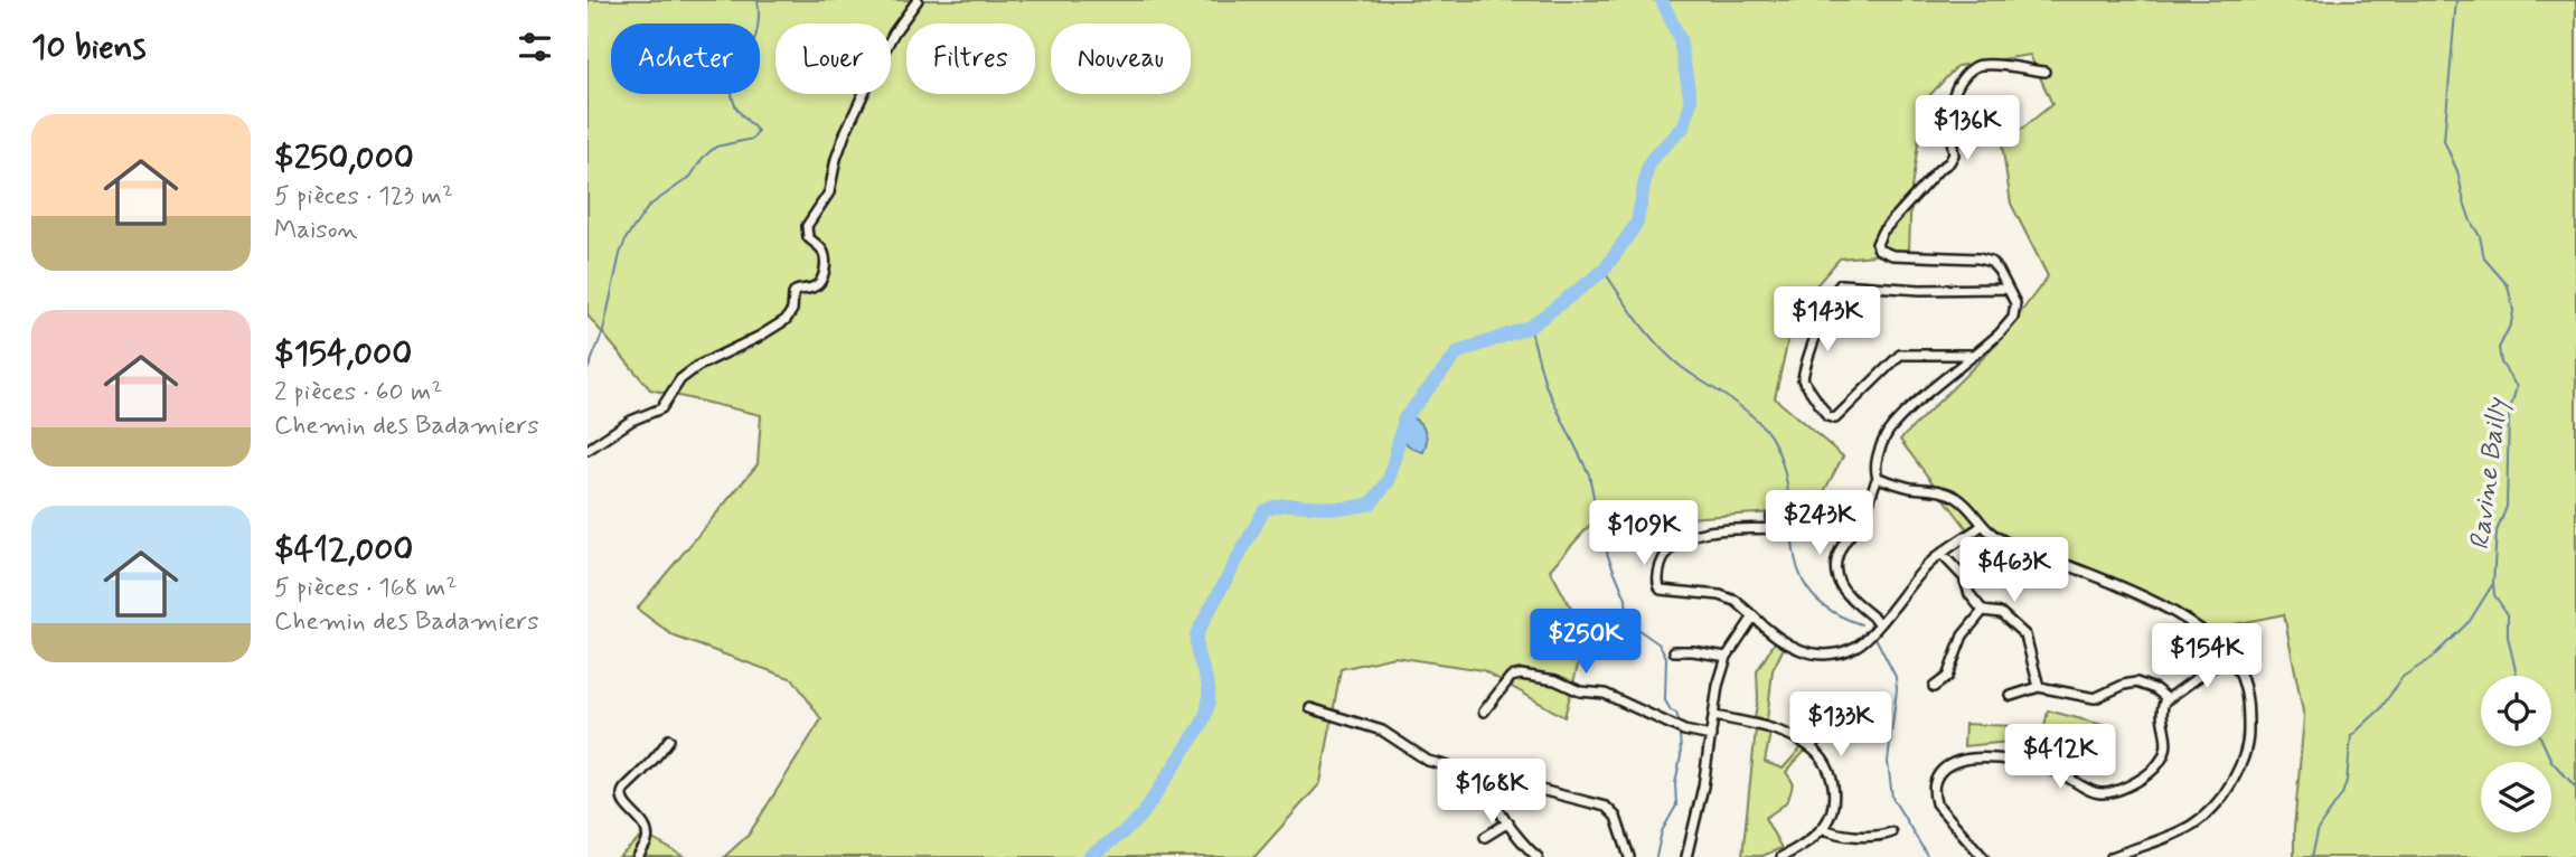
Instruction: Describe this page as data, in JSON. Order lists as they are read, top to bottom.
{
  "water": ["Ravine Bailly"],
  "page": {
    "heading": "10 biens",
    "chip": [
      "Acheter",
      "Louer",
      "Filtres",
      "Nouveau"
    ],
    "list": [
      {
        "name": "$250,000",
        "note": "5 pièces · 123 m² · Maison"
      },
      {
        "name": "$154,000",
        "note": "2 pièces · 60 m² · Chemin des Badamiers"
      },
      {
        "name": "$412,000",
        "note": "5 pièces · 168 m² · Chemin des Badamiers"
      }
    ],
    "price": [
      "$136K",
      "$143K",
      "$243K",
      "$109K",
      "$463K",
      "$250K",
      "$154K",
      "$133K",
      "$412K",
      "$168K"
    ]
  }
}
